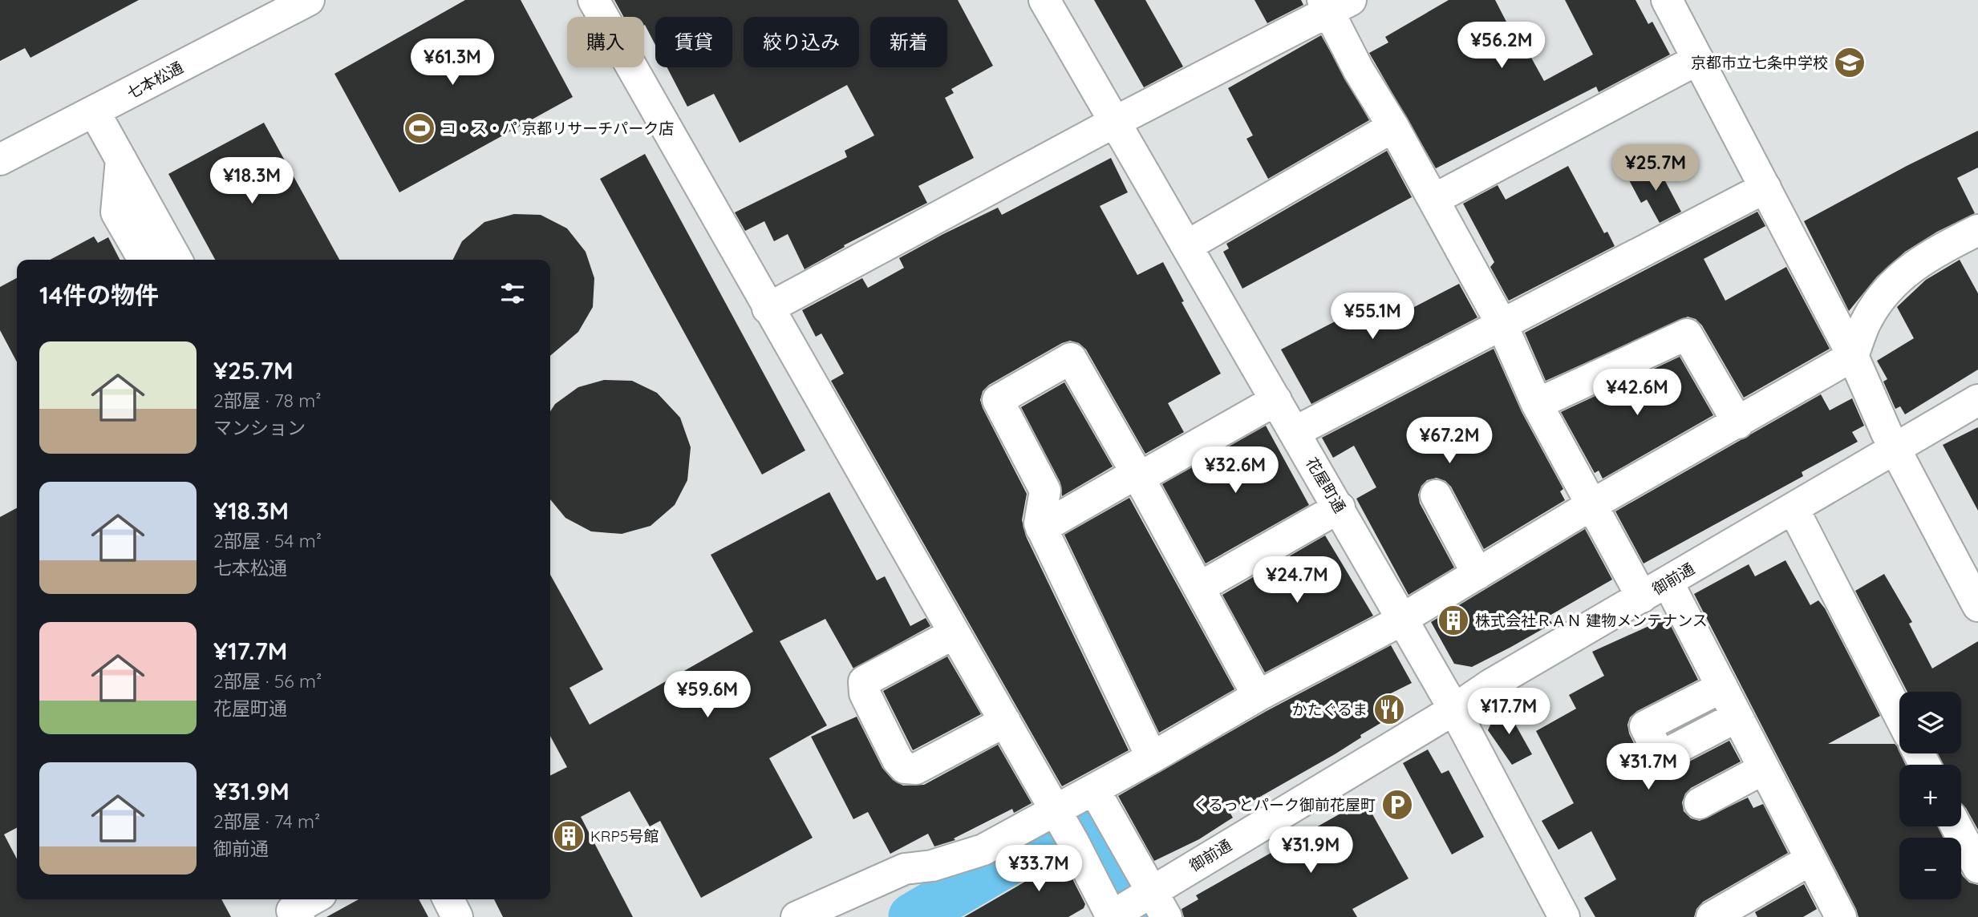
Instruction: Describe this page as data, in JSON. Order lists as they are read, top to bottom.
{
  "streets": {
    "street": ["七本松通", "花屋町通", "御前通"]
  },
  "crossings": [
    ["花屋町通", "御前通"]
  ],
  "places": {
    "school or university": ["京都市立七条中学校"],
    "sports": ["コ・ス・パ 京都リサーチパーク店"],
    "building": ["株式会社ＲＡＮ 建物メンテナンス", "KRP5号館"],
    "restaurant": ["かたぐるま"],
    "parking": ["くるっとパーク御前花屋町"]
  },
  "page": {
    "chip": [
      "購入",
      "賃貸",
      "絞り込み",
      "新着"
    ],
    "price": [
      "¥56.2M",
      "¥61.3M",
      "¥25.7M",
      "¥18.3M",
      "¥55.1M",
      "¥42.6M",
      "¥67.2M",
      "¥32.6M",
      "¥24.7M",
      "¥59.6M",
      "¥17.7M",
      "¥31.7M",
      "¥31.9M",
      "¥33.7M"
    ],
    "heading": "14件の物件",
    "list": [
      {
        "name": "¥25.7M",
        "note": "2部屋 · 78 m² · マンション"
      },
      {
        "name": "¥18.3M",
        "note": "2部屋 · 54 m² · 七本松通"
      },
      {
        "name": "¥17.7M",
        "note": "2部屋 · 56 m² · 花屋町通"
      },
      {
        "name": "¥31.9M",
        "note": "2部屋 · 74 m² · 御前通"
      }
    ],
    "map_buttons": ["+", "−"]
  }
}
